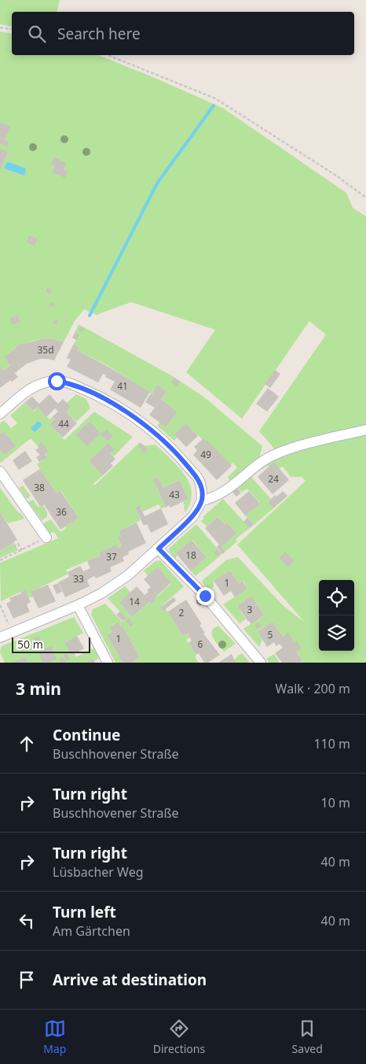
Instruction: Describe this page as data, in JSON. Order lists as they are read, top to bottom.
{
  "house_numbers": [
    "35d",
    "41",
    "44",
    "49",
    "24",
    "38",
    "43",
    "36",
    "18",
    "37",
    "33",
    "1",
    "14",
    "3",
    "2",
    "5",
    "1",
    "6"
  ],
  "scale_bar": "50 m",
  "page": {
    "search": "Search here",
    "scale": "50 m",
    "heading": ["3 min", "Walk · 200 m"],
    "list": [
      ["Continue", "Buschhovener Straße", "110 m"],
      ["Turn right", "Buschhovener Straße", "10 m"],
      ["Turn right", "Lüsbacher Weg", "40 m"],
      ["Turn left", "Am Gärtchen", "40 m"],
      "Arrive at destination"
    ],
    "nav": ["Map", "Directions", "Saved"]
  }
}
